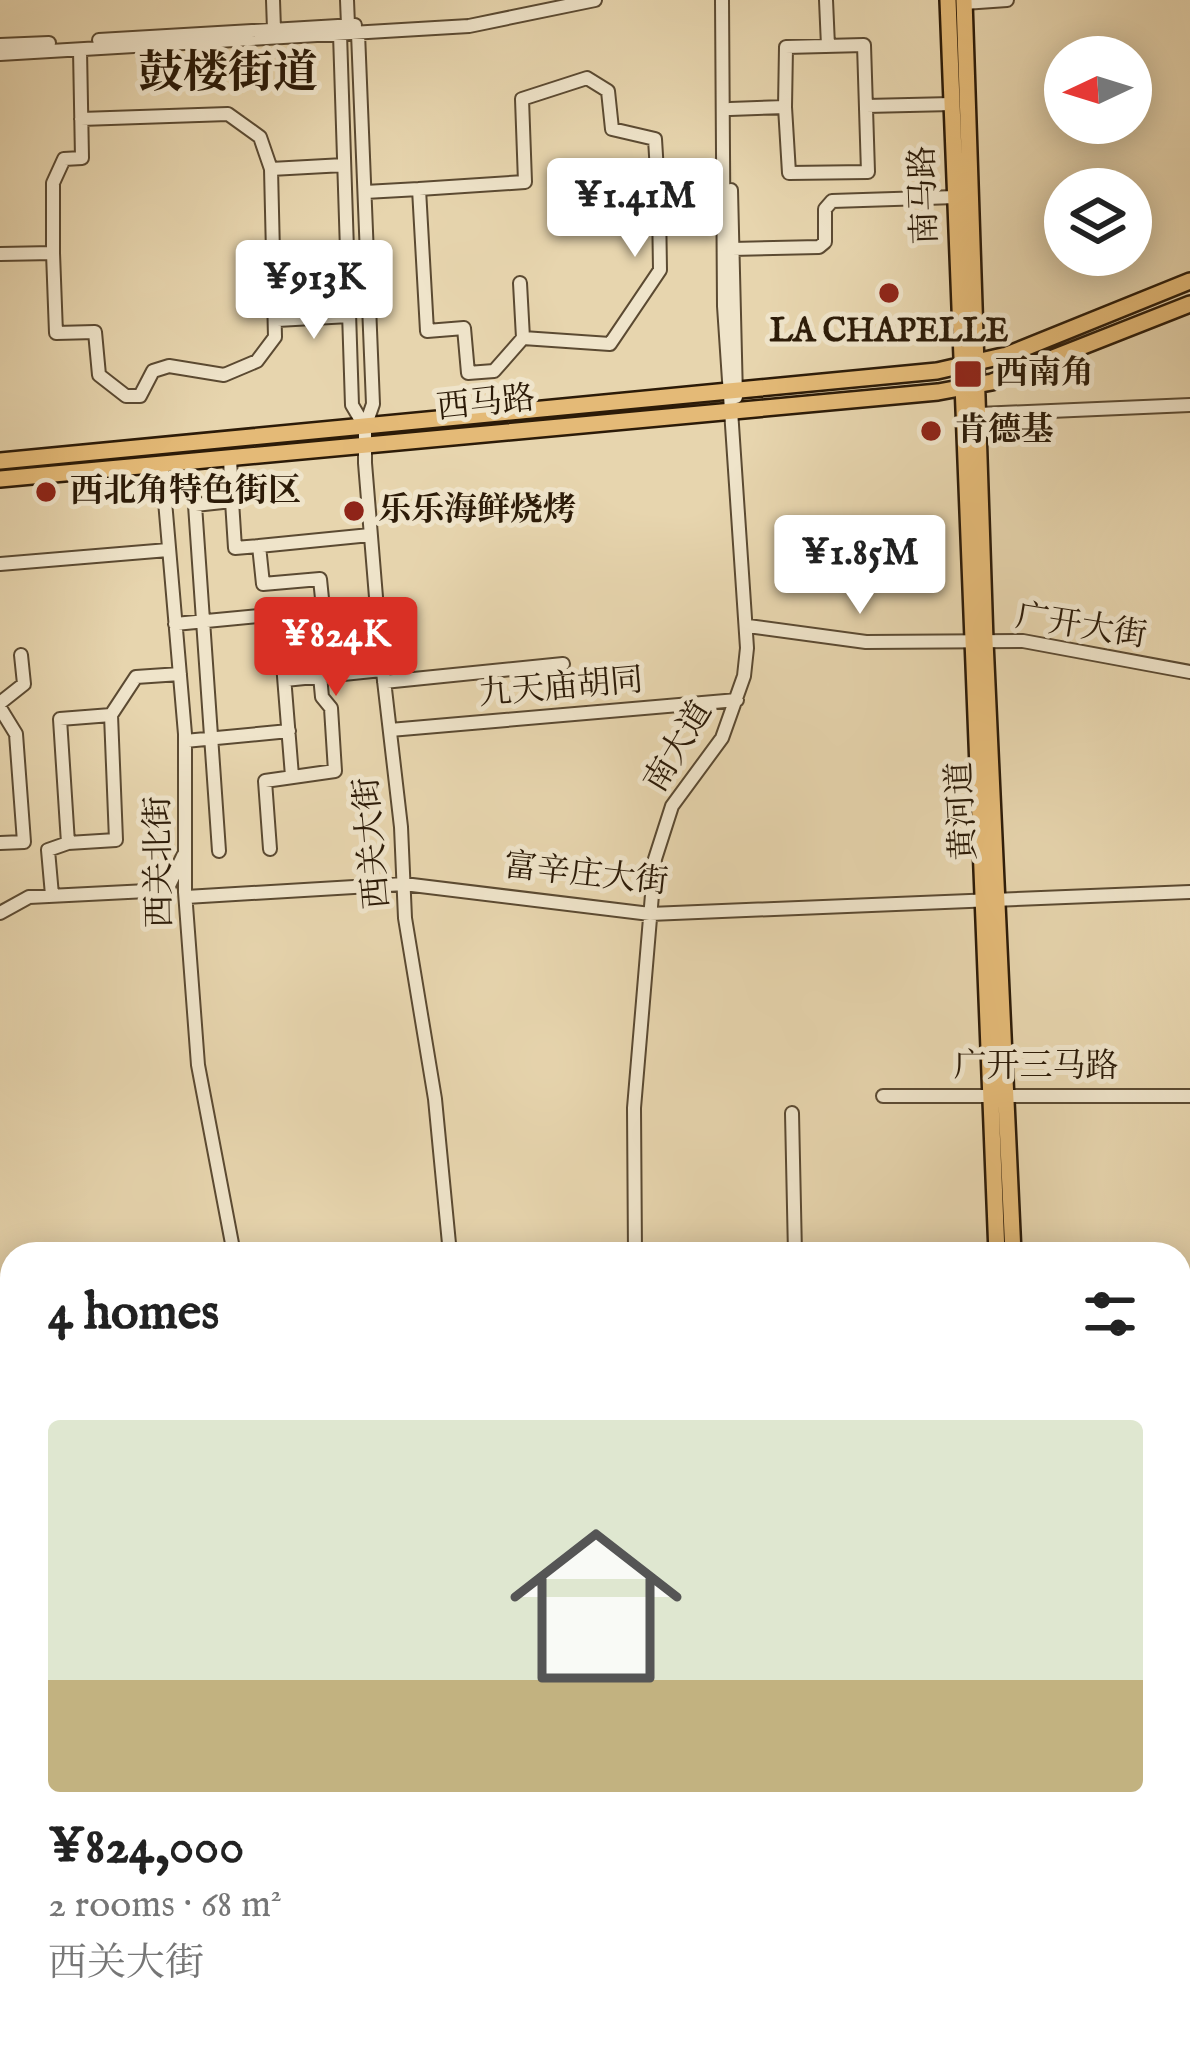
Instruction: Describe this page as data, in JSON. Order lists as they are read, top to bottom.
{
  "streets": {
    "main road": ["南马路", "西马路", "黄河道"],
    "street": [
      "广开大街",
      "九天庙胡同",
      "南大道",
      "西关大街",
      "西关北街",
      "富辛庄大街",
      "广开三马路"
    ]
  },
  "crossings": [
    ["南马路", "西马路"],
    ["南马路", "黄河道"],
    ["西马路", "南大道"],
    ["西马路", "黄河道"],
    ["西马路", "西关大街"],
    ["西马路", "西关北街"],
    ["广开大街", "南大道"],
    ["广开大街", "黄河道"],
    ["九天庙胡同", "南大道"],
    ["九天庙胡同", "西关大街"],
    ["南大道", "富辛庄大街"],
    ["黄河道", "富辛庄大街"],
    ["黄河道", "广开三马路"],
    ["西关大街", "富辛庄大街"],
    ["西关北街", "富辛庄大街"]
  ],
  "districts": ["鼓楼街道"],
  "places": {
    "other": [
      "LA CHAPELLE",
      "肯德基",
      "西北角特色街区",
      "乐乐海鲜烧烤"
    ],
    "transit": ["西南角"]
  },
  "north": "left",
  "page": {
    "price": [
      "¥1.41M",
      "¥913K",
      "¥1.85M",
      "¥824K"
    ],
    "heading": "4 homes",
    "list": [
      {
        "name": "¥824,000",
        "note": "2 rooms · 68 m² · 西关大街"
      }
    ]
  }
}
